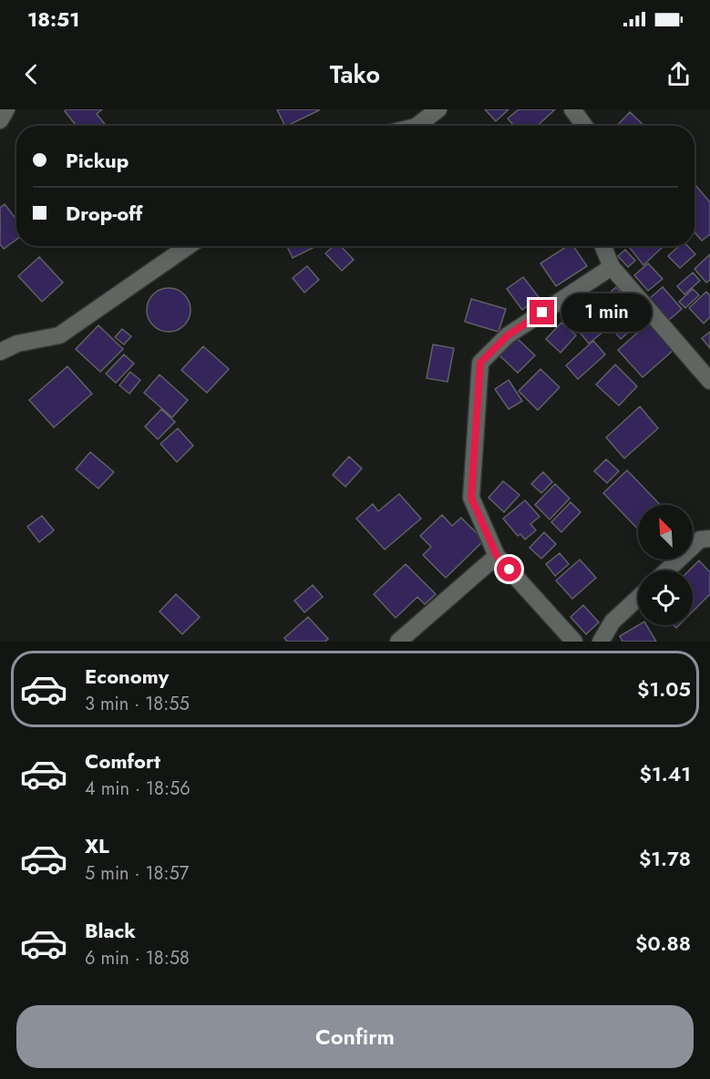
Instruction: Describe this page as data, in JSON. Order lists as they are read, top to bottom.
{
  "north": "top left",
  "page": {
    "status": "18:51",
    "header": "Tako",
    "banner": ["Pickup", "Drop-off"],
    "bubble": "1 min",
    "list": [
      {
        "name": "Economy",
        "note": "3 min · 18:55",
        "value": "$1.05"
      },
      {
        "name": "Comfort",
        "note": "4 min · 18:56",
        "value": "$1.41"
      },
      {
        "name": "XL",
        "note": "5 min · 18:57",
        "value": "$1.78"
      },
      {
        "name": "Black",
        "note": "6 min · 18:58",
        "value": "$0.88"
      }
    ],
    "buttons": "Confirm"
  }
}
